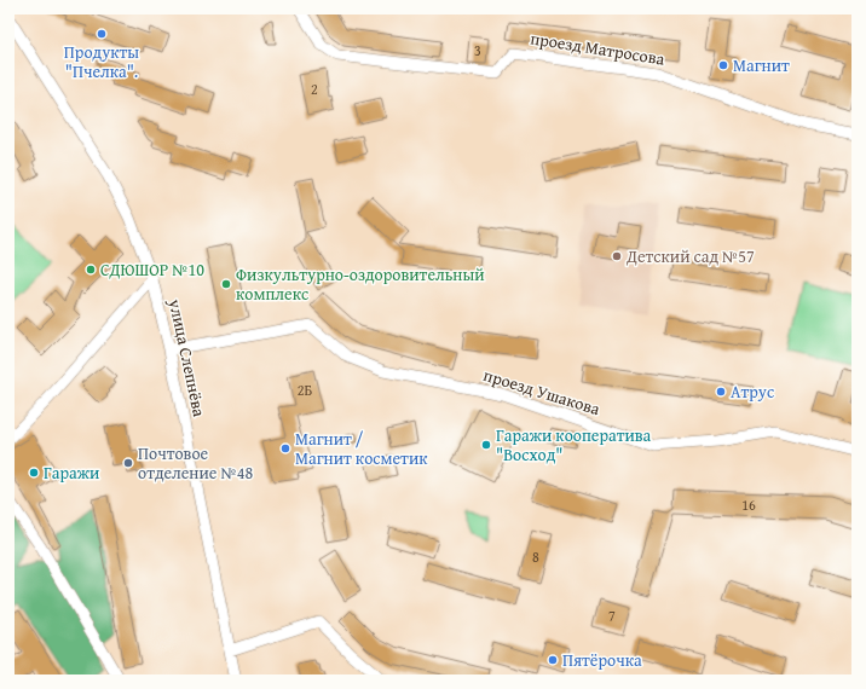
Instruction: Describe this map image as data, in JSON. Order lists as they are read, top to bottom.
{
  "streets": {
    "street": ["проезд Матросова", "улица Слепнёва", "проезд Ушакова"]
  },
  "crossings": [
    ["улица Слепнёва", "проезд Ушакова"]
  ],
  "places": [
    "Продукты \"Пчелка\".",
    "Магнит",
    "Детский сад №57",
    "СДЮШОР №10",
    "Физкультурно-оздоровительный комплекс",
    "Атрус",
    "Гаражи кооператива \"Восход\"",
    "Магнит / Магнит косметик",
    "Почтовое отделение №48",
    "Гаражи",
    "Пятёрочка"
  ],
  "house_numbers": [
    "3",
    "2",
    "2Б",
    "16",
    "8",
    "7"
  ]
}
